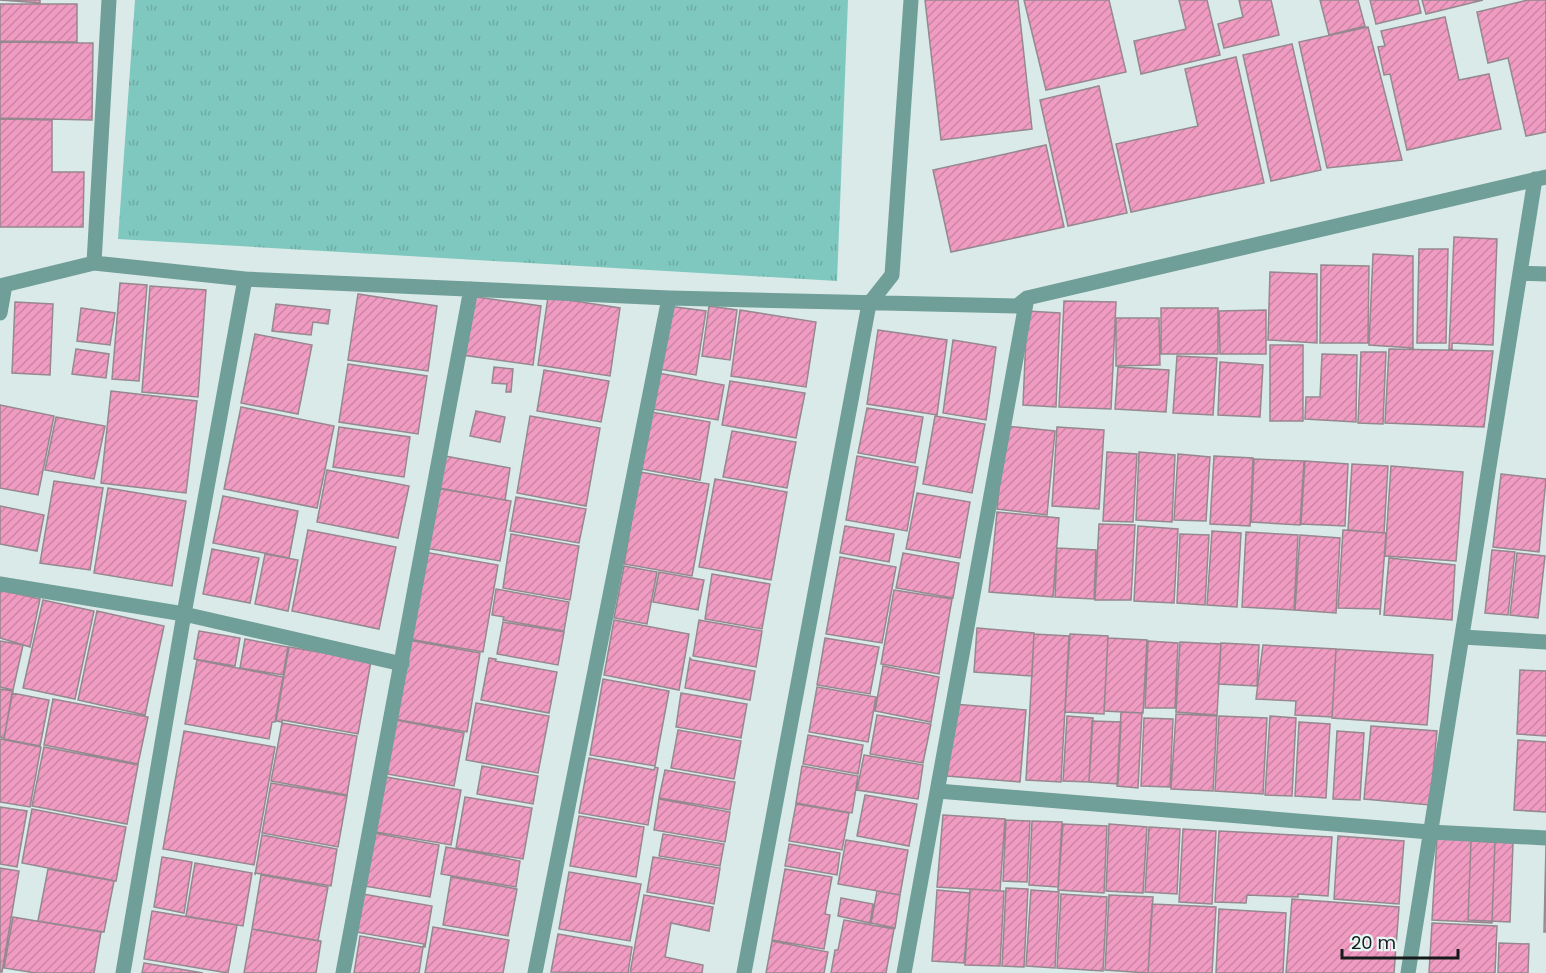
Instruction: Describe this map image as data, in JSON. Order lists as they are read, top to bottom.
{
  "scale_bar": "20 m"
}
